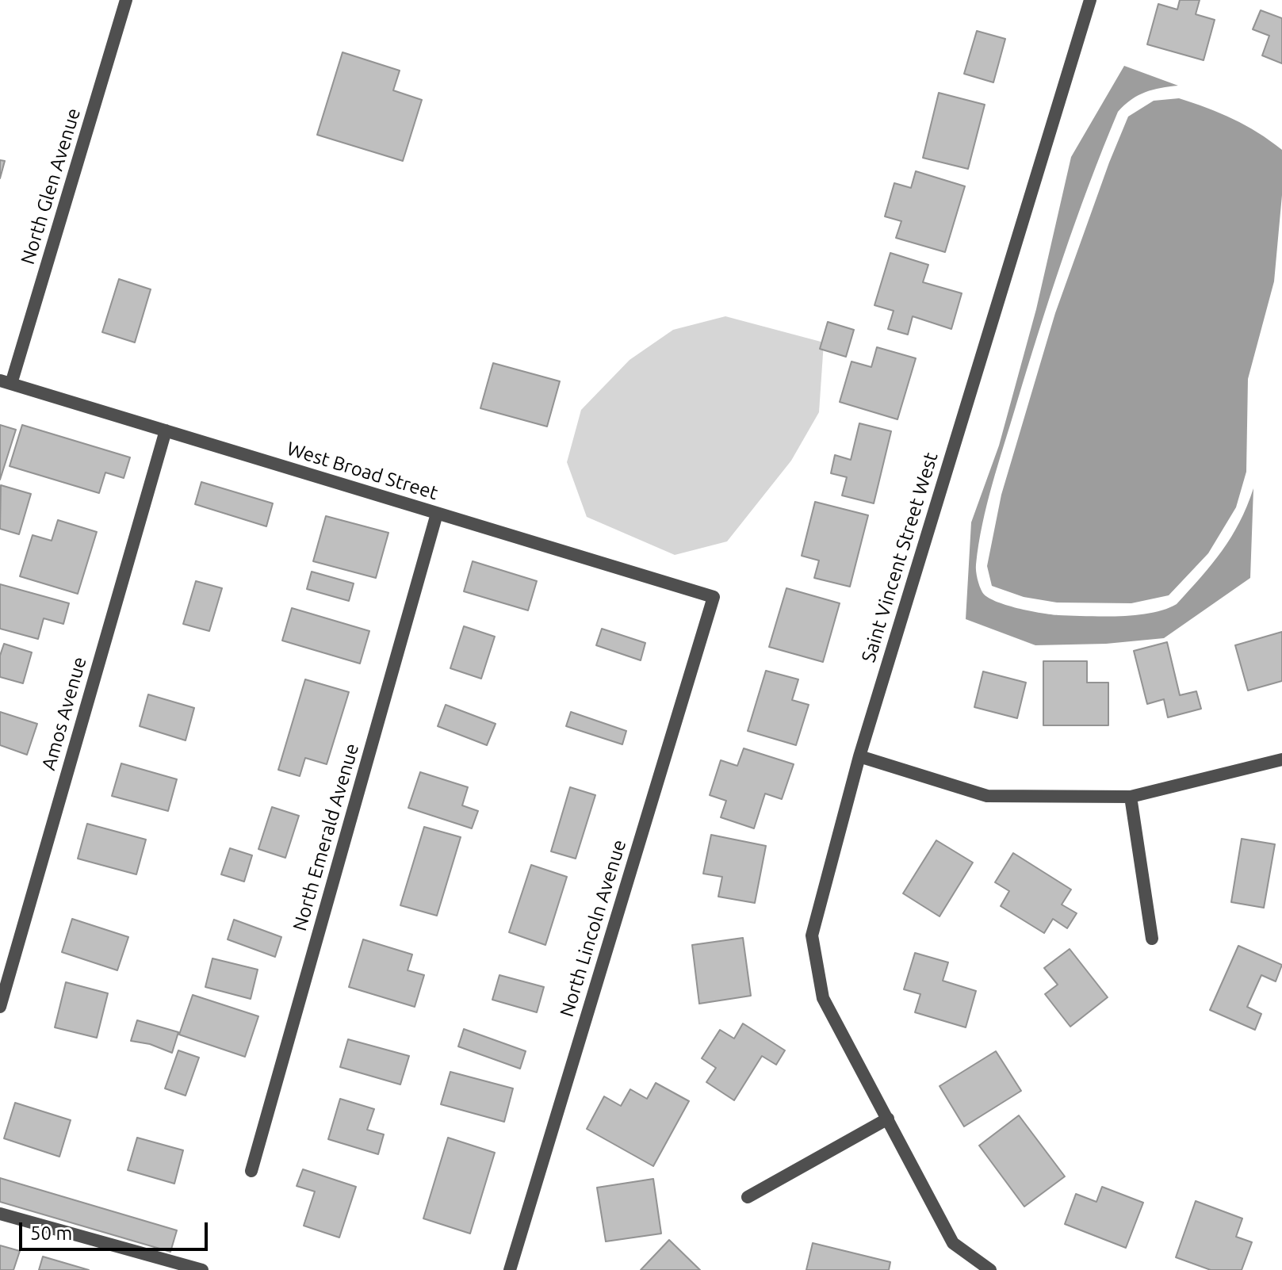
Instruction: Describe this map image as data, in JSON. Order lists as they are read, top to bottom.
{
  "streets": {
    "street": [
      "North Glen Avenue",
      "West Broad Street",
      "Saint Vincent Street West",
      "Amos Avenue",
      "North Emerald Avenue",
      "North Lincoln Avenue"
    ]
  },
  "crossings": [
    ["North Glen Avenue", "West Broad Street"],
    ["West Broad Street", "Amos Avenue"],
    ["West Broad Street", "North Emerald Avenue"],
    ["West Broad Street", "North Lincoln Avenue"]
  ],
  "scale_bar": "50 m"
}
